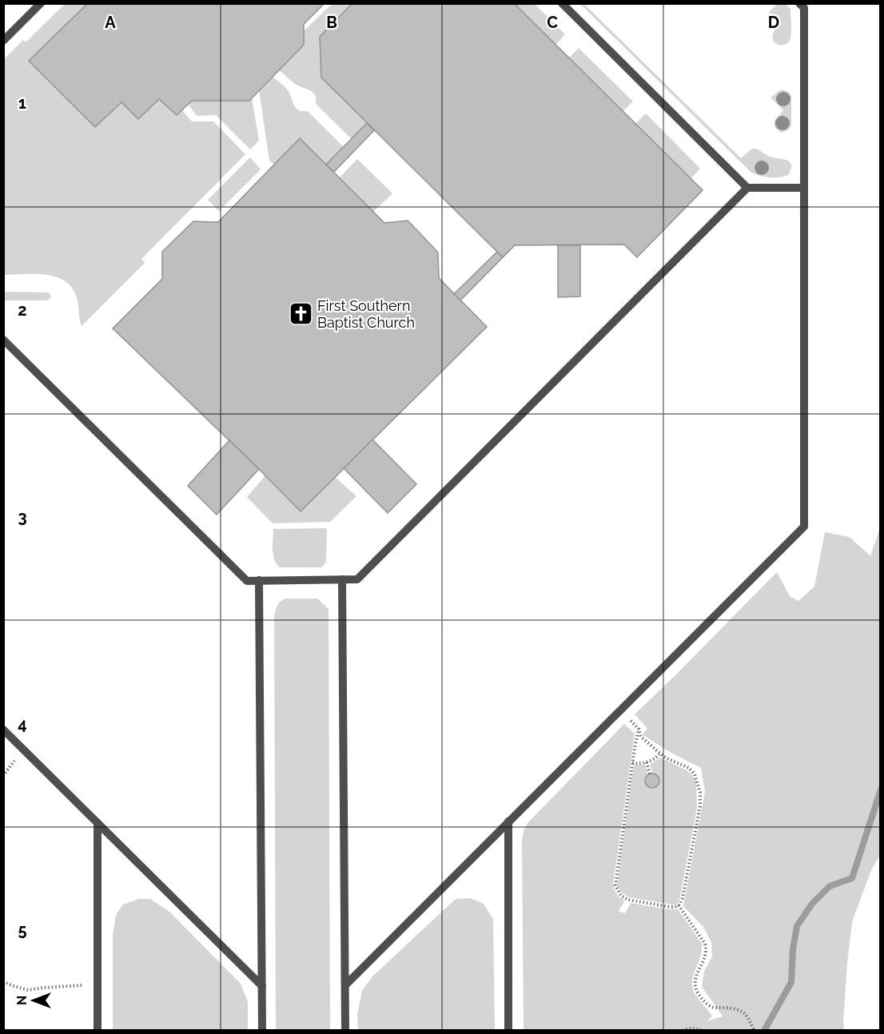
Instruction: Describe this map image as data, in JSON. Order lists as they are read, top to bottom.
{
  "places": {
    "church": ["First Southern Baptist Church"]
  },
  "north": "left",
  "grid": {
    "columns": [
      "A",
      "B",
      "C",
      "D"
    ],
    "rows": [
      "1",
      "2",
      "3",
      "4",
      "5"
    ]
  }
}
